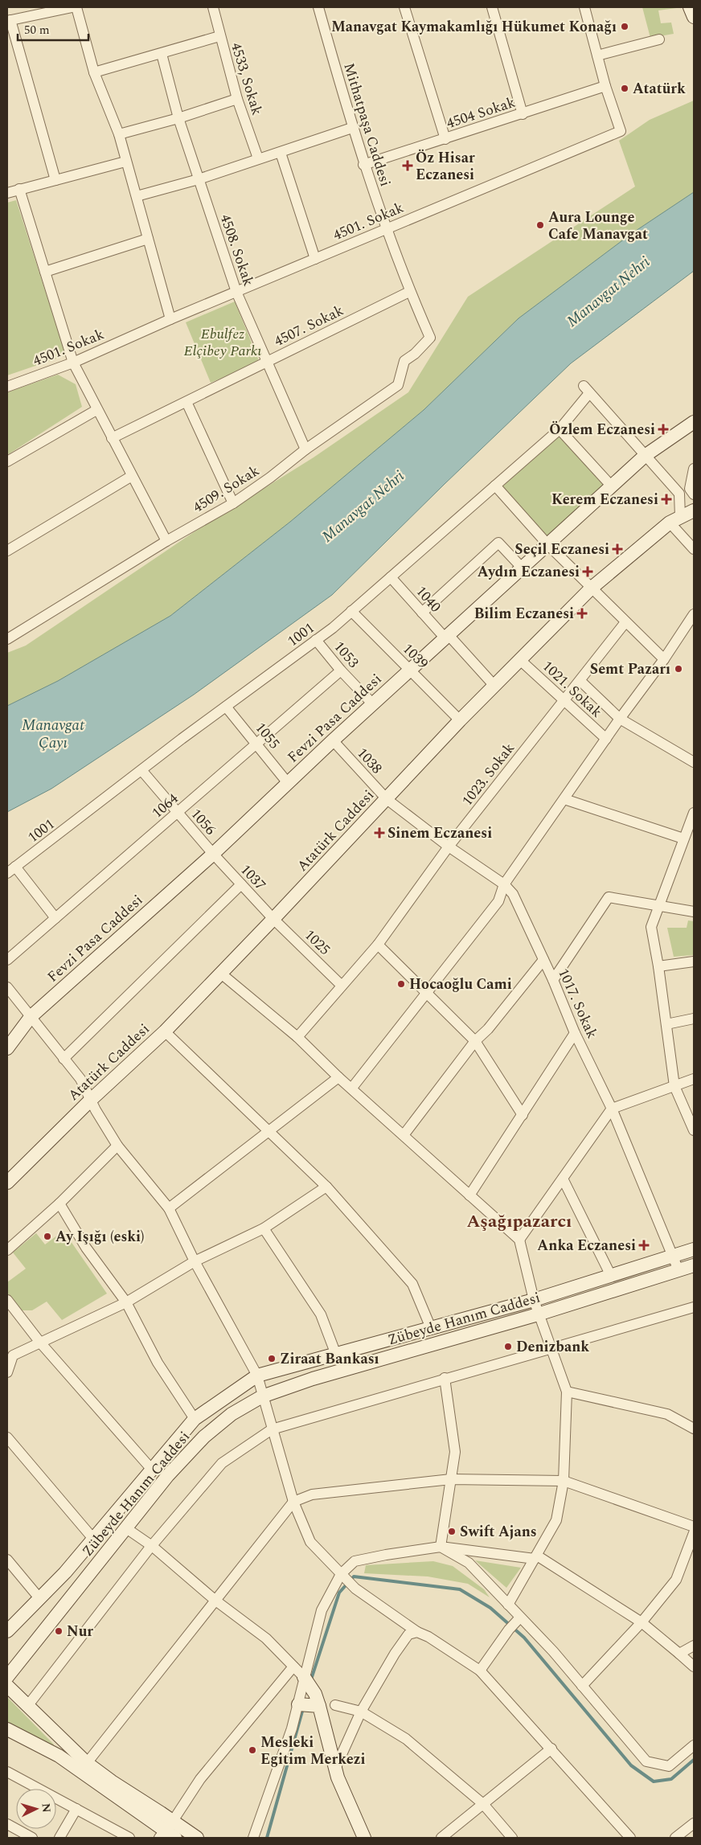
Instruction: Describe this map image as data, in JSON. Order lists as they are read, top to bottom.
{
  "streets": {
    "street": [
      "4533, Sokak",
      "4504 Sokak",
      "Mithatpaşa Caddesi",
      "4501. Sokak",
      "4508. Sokak",
      "4507. Sokak",
      "4509. Sokak",
      "1040",
      "1001",
      "1053",
      "1039",
      "1021. Sokak",
      "Fevzi Pasa Caddesi",
      "1055",
      "1038",
      "1023. Sokak",
      "1064",
      "1056",
      "Atatürk Caddesi",
      "1037",
      "1025",
      "1017. Sokak",
      "Zübeyde Hanım Caddesi"
    ]
  },
  "crossings": [
    ["4504 Sokak", "Mithatpaşa Caddesi"],
    ["4504 Sokak", "4501. Sokak"],
    ["Mithatpaşa Caddesi", "4501. Sokak"],
    ["Mithatpaşa Caddesi", "4507. Sokak"],
    ["Mithatpaşa Caddesi", "4509. Sokak"],
    ["4501. Sokak", "4508. Sokak"],
    ["4508. Sokak", "4507. Sokak"],
    ["4508. Sokak", "4509. Sokak"],
    ["1040", "1001"],
    ["1040", "Fevzi Pasa Caddesi"],
    ["1040", "Atatürk Caddesi"],
    ["1001", "1053"],
    ["1001", "1039"],
    ["1001", "Fevzi Pasa Caddesi"],
    ["1001", "1055"],
    ["1001", "1056"],
    ["1053", "Fevzi Pasa Caddesi"],
    ["1053", "1064"],
    ["1039", "Fevzi Pasa Caddesi"],
    ["1039", "Atatürk Caddesi"],
    ["1021. Sokak", "1023. Sokak"],
    ["1021. Sokak", "Atatürk Caddesi"],
    ["Fevzi Pasa Caddesi", "1055"],
    ["Fevzi Pasa Caddesi", "1038"],
    ["Fevzi Pasa Caddesi", "1056"],
    ["Fevzi Pasa Caddesi", "1037"],
    ["1055", "1064"],
    ["1038", "Atatürk Caddesi"],
    ["1038", "1017. Sokak"],
    ["1023. Sokak", "1025"],
    ["1023. Sokak", "1017. Sokak"],
    ["1064", "1056"],
    ["1056", "1037"],
    ["Atatürk Caddesi", "1037"],
    ["Atatürk Caddesi", "1025"],
    ["Atatürk Caddesi", "1017. Sokak"],
    ["1037", "1025"],
    ["1017. Sokak", "Zübeyde Hanım Caddesi"]
  ],
  "districts": ["Aşağıpazarcı"],
  "water": ["Manavgat Nehri", "Manavgat Çayı"],
  "parks": ["Ebulfez Elçibey Parkı"],
  "places": {
    "other": [
      "Manavgat Kaymakamlığı Hükumet Konağı",
      "Atatürk",
      "Aura Lounge Cafe Manavgat",
      "Semt Pazarı",
      "Hocaoğlu Cami",
      "Ay Işığı (eski)",
      "Denizbank",
      "Ziraat Bankası",
      "Swift Ajans",
      "Nur",
      "Mesleki Egitim Merkezi"
    ],
    "health": [
      "Öz Hisar Eczanesi",
      "Özlem Eczanesi",
      "Kerem Eczanesi",
      "Seçil Eczanesi",
      "Aydın Eczanesi",
      "Bilim Eczanesi",
      "Sinem Eczanesi",
      "Anka Eczanesi"
    ]
  },
  "scale_bar": "50 m",
  "north": "right"
}
